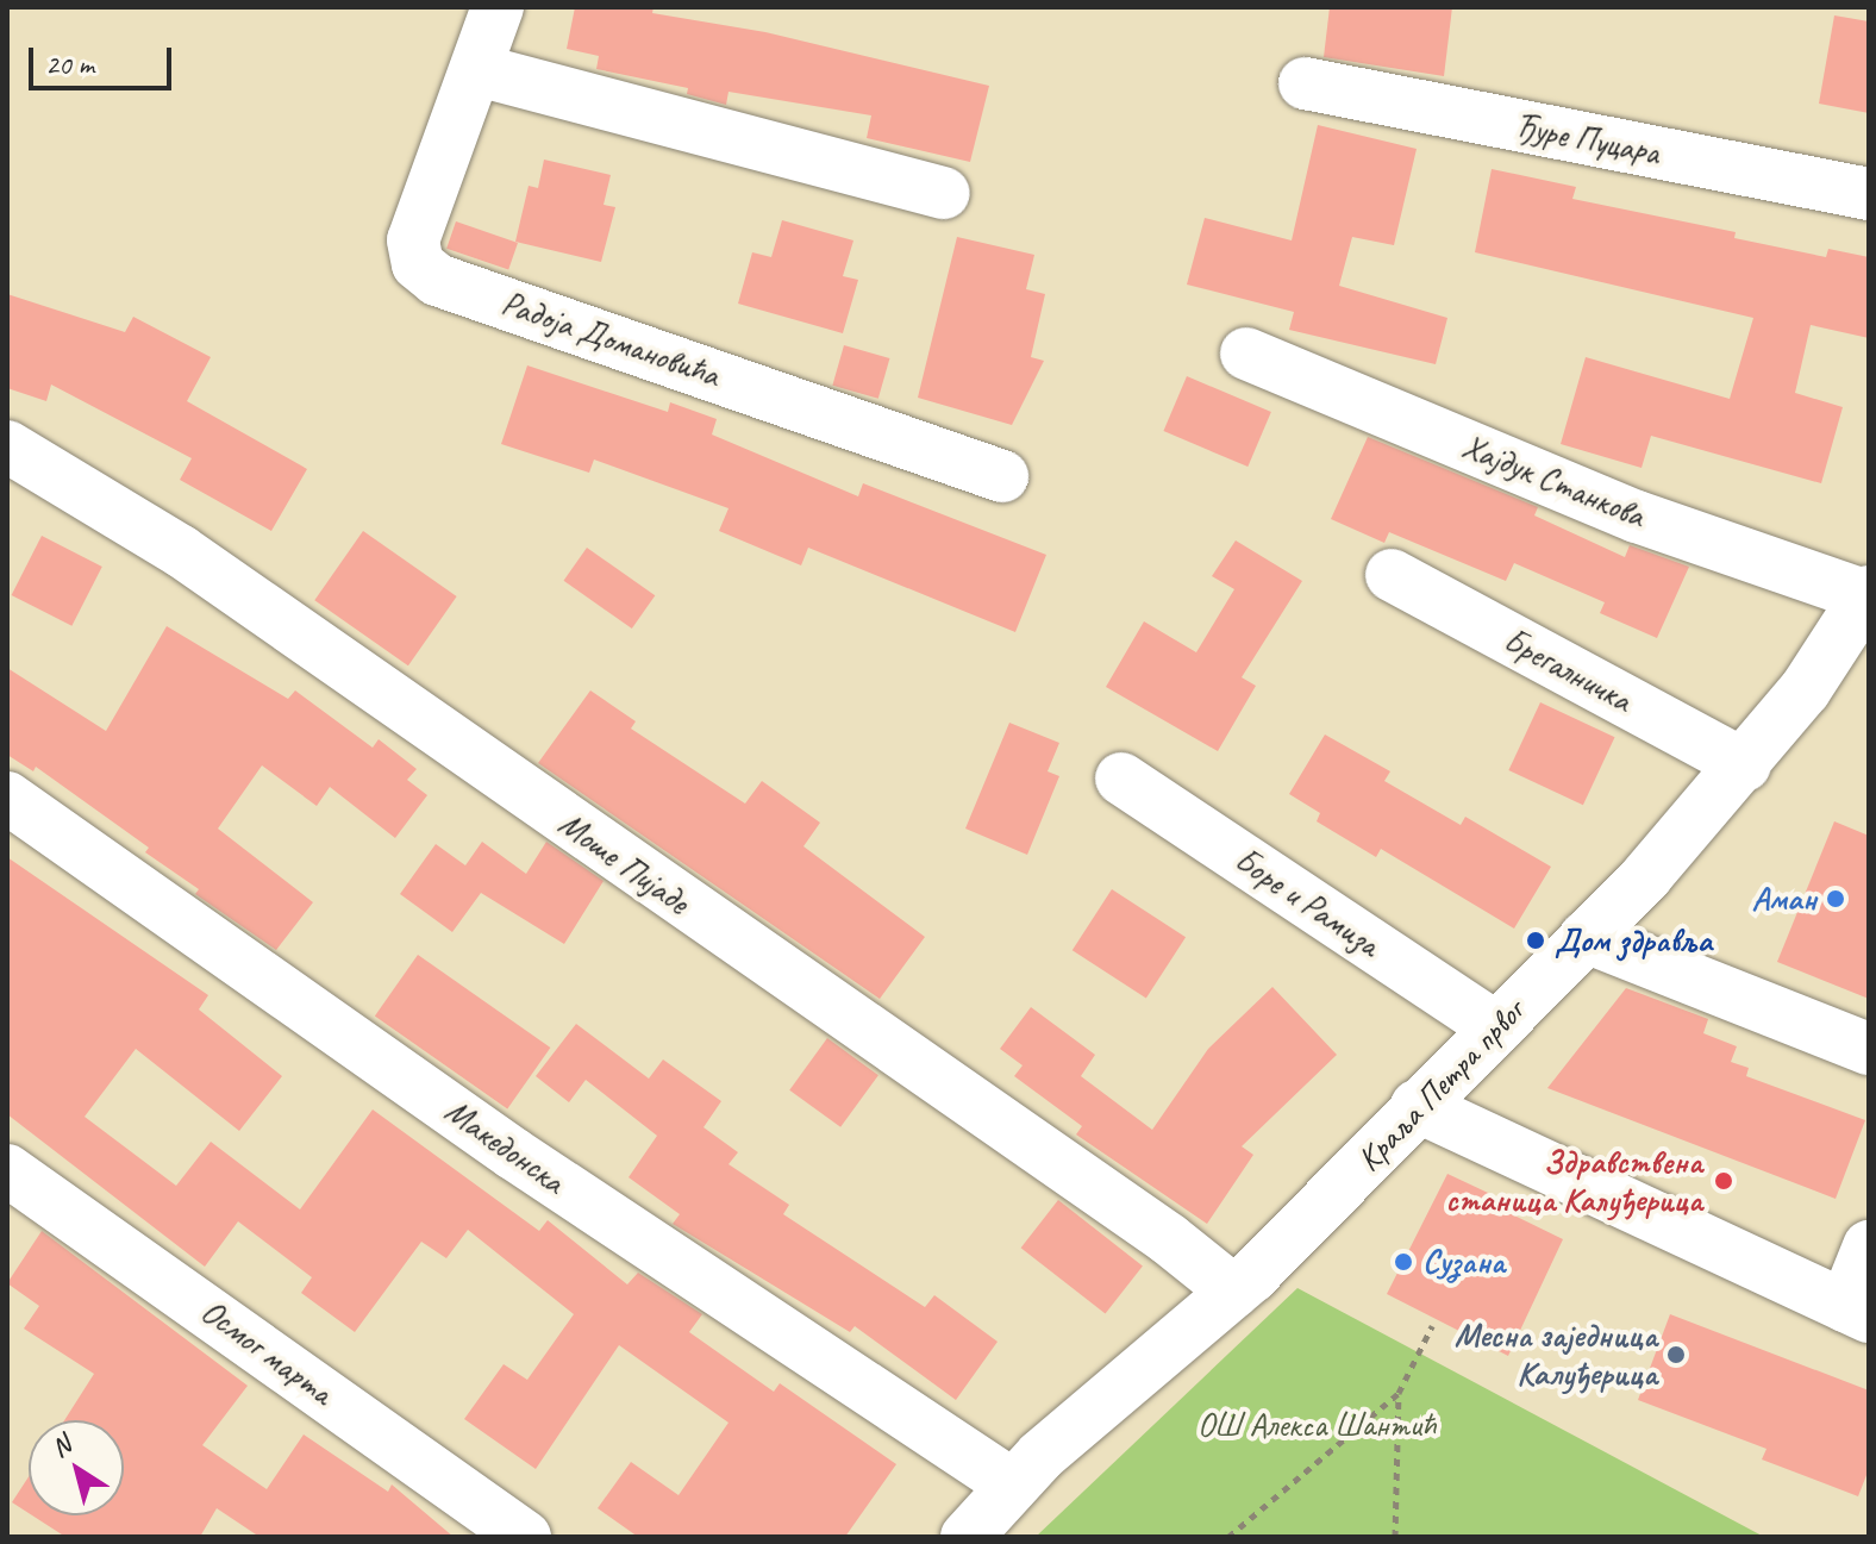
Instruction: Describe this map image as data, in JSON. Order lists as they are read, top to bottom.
{
  "streets": {
    "street": [
      "Ђуре Пуцара",
      "Радоја Домановића",
      "Хајдук Станкова",
      "Брегалничка",
      "Моше Пијаде",
      "Боре и Рамиза",
      "Краља Петра првог",
      "Македонска",
      "Осмог марта"
    ]
  },
  "crossings": [
    ["Хајдук Станкова", "Краља Петра првог"],
    ["Брегалничка", "Краља Петра првог"],
    ["Моше Пијаде", "Краља Петра првог"],
    ["Боре и Рамиза", "Краља Петра првог"],
    ["Краља Петра првог", "Македонска"]
  ],
  "parks": ["ОШ Алекса Шантић"],
  "places": [
    "Аман",
    "Дом здравља",
    "Здравствена станица Калуђерица",
    "Сузана",
    "Месна заједница Калуђерица"
  ],
  "scale_bar": "20 m",
  "north": "top left"
}
